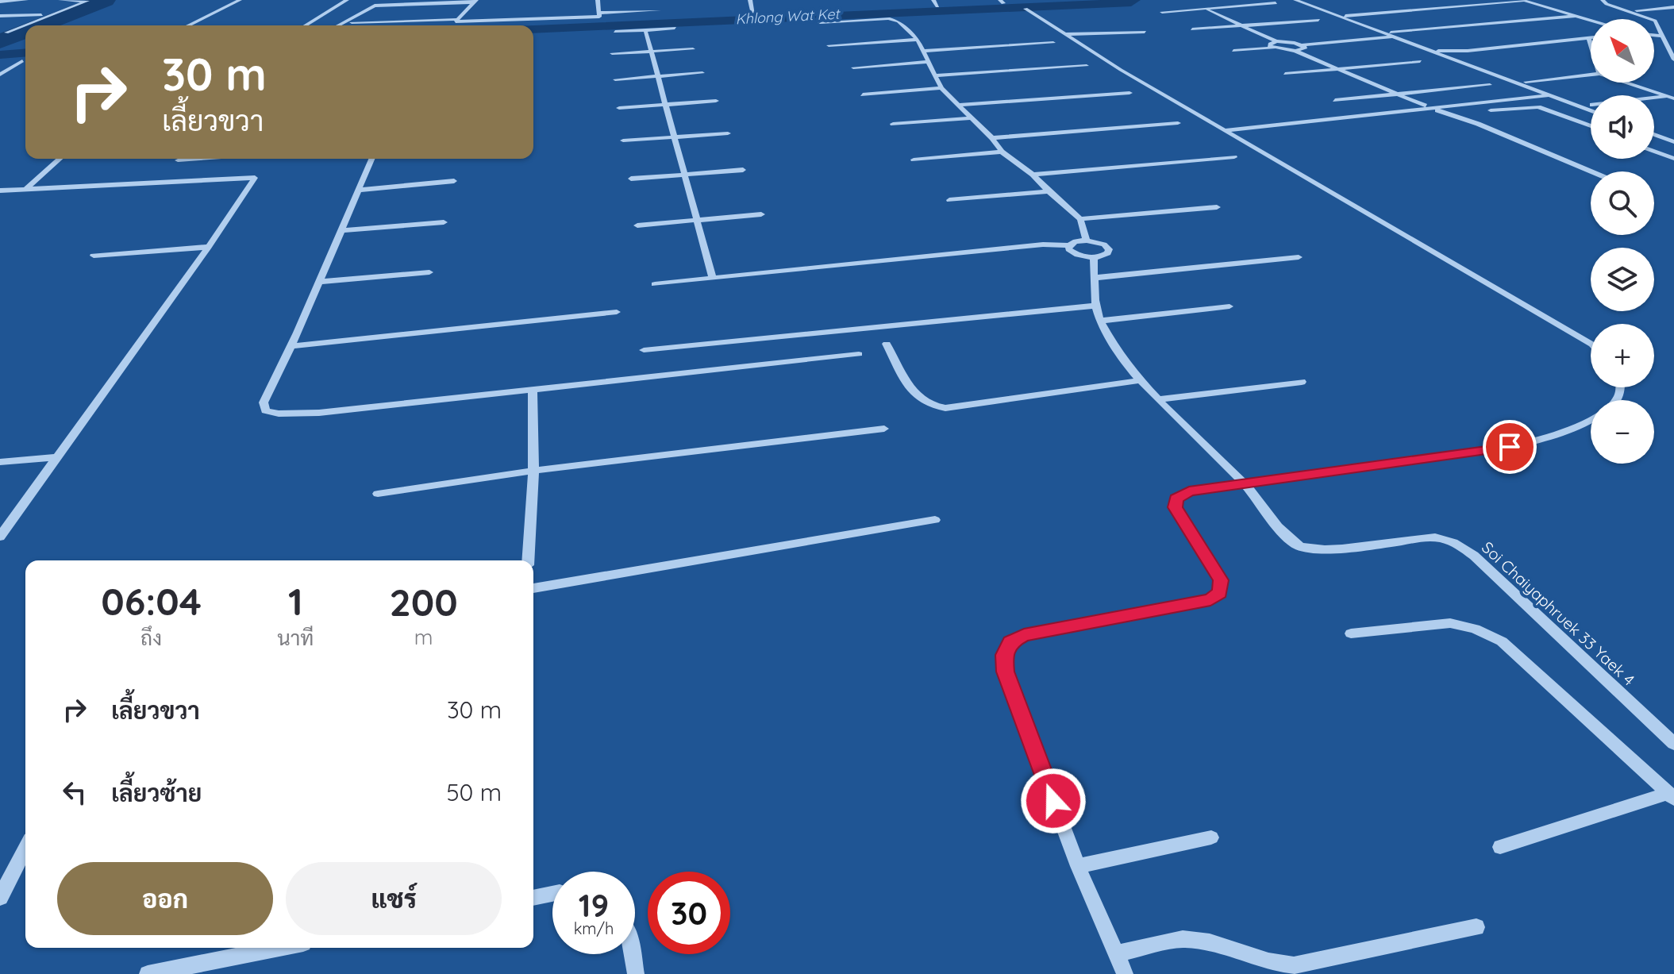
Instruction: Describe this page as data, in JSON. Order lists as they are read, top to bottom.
{
  "streets": {
    "street": ["Soi Chaiyaphruek 33 Yaek 4"]
  },
  "water": ["Khlong Wat Ket"],
  "north": "top left",
  "page": {
    "map_buttons": ["+", "−"],
    "turn": ["30 m", "เลี้ยวขวา"],
    "eta": [
      "06:04",
      "ถึง",
      "1",
      "นาที",
      "200",
      "m"
    ],
    "list": [
      {
        "name": "เลี้ยวขวา",
        "value": "30 m"
      },
      {
        "name": "เลี้ยวซ้าย",
        "value": "50 m"
      }
    ],
    "buttons": ["ออก", "แชร์"],
    "speed": "19 km/h",
    "limit": "30"
  }
}
